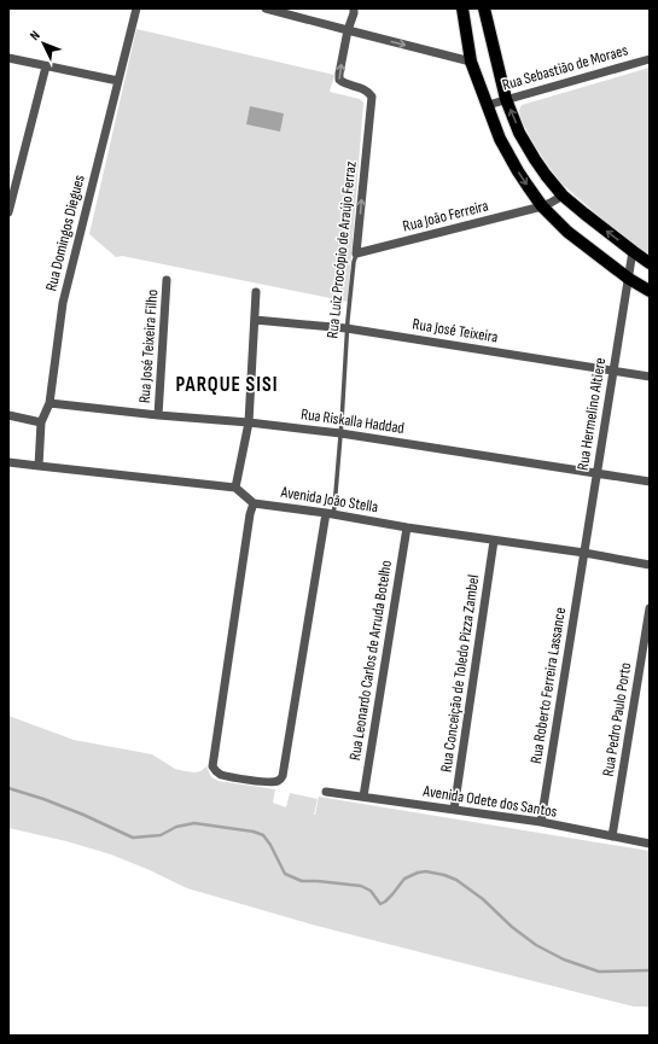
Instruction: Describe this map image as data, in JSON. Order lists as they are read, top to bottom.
{
  "streets": {
    "street": [
      "Rua Sebastião de Moraes",
      "Rua João Ferreira",
      "Rua Domingos Diegues",
      "Rua Luiz Procópio de Araújo Ferraz",
      "Rua José Teixeira",
      "Rua José Teixeira Filho",
      "Rua Hermelino Altiere",
      "Rua Riskalla Haddad",
      "Avenida João Stella",
      "Rua Leonardo Carlos de Arruda Botelho",
      "Rua Conceição de Toledo Pizza Zambel",
      "Rua Roberto Ferreira Lassance",
      "Rua Pedro Paulo Porto",
      "Avenida Odete dos Santos"
    ]
  },
  "crossings": [
    ["Rua João Ferreira", "Rua Luiz Procópio de Araújo Ferraz"],
    ["Rua Domingos Diegues", "Rua Riskalla Haddad"],
    ["Rua Luiz Procópio de Araújo Ferraz", "Rua José Teixeira"],
    ["Rua Luiz Procópio de Araújo Ferraz", "Rua Riskalla Haddad"],
    ["Rua Luiz Procópio de Araújo Ferraz", "Avenida João Stella"],
    ["Rua José Teixeira", "Rua Hermelino Altiere"],
    ["Rua José Teixeira Filho", "Rua Riskalla Haddad"],
    ["Rua Hermelino Altiere", "Rua Riskalla Haddad"],
    ["Rua Hermelino Altiere", "Avenida João Stella"],
    ["Rua Hermelino Altiere", "Rua Roberto Ferreira Lassance"],
    ["Avenida João Stella", "Rua Leonardo Carlos de Arruda Botelho"],
    ["Avenida João Stella", "Rua Conceição de Toledo Pizza Zambel"],
    ["Avenida João Stella", "Rua Roberto Ferreira Lassance"],
    ["Rua Leonardo Carlos de Arruda Botelho", "Avenida Odete dos Santos"],
    ["Rua Conceição de Toledo Pizza Zambel", "Avenida Odete dos Santos"],
    ["Rua Roberto Ferreira Lassance", "Avenida Odete dos Santos"],
    ["Rua Pedro Paulo Porto", "Avenida Odete dos Santos"]
  ],
  "one_way": ["Rua Luiz Procópio de Araújo Ferraz"],
  "districts": ["PARQUE SISI"],
  "north": "top left"
}
